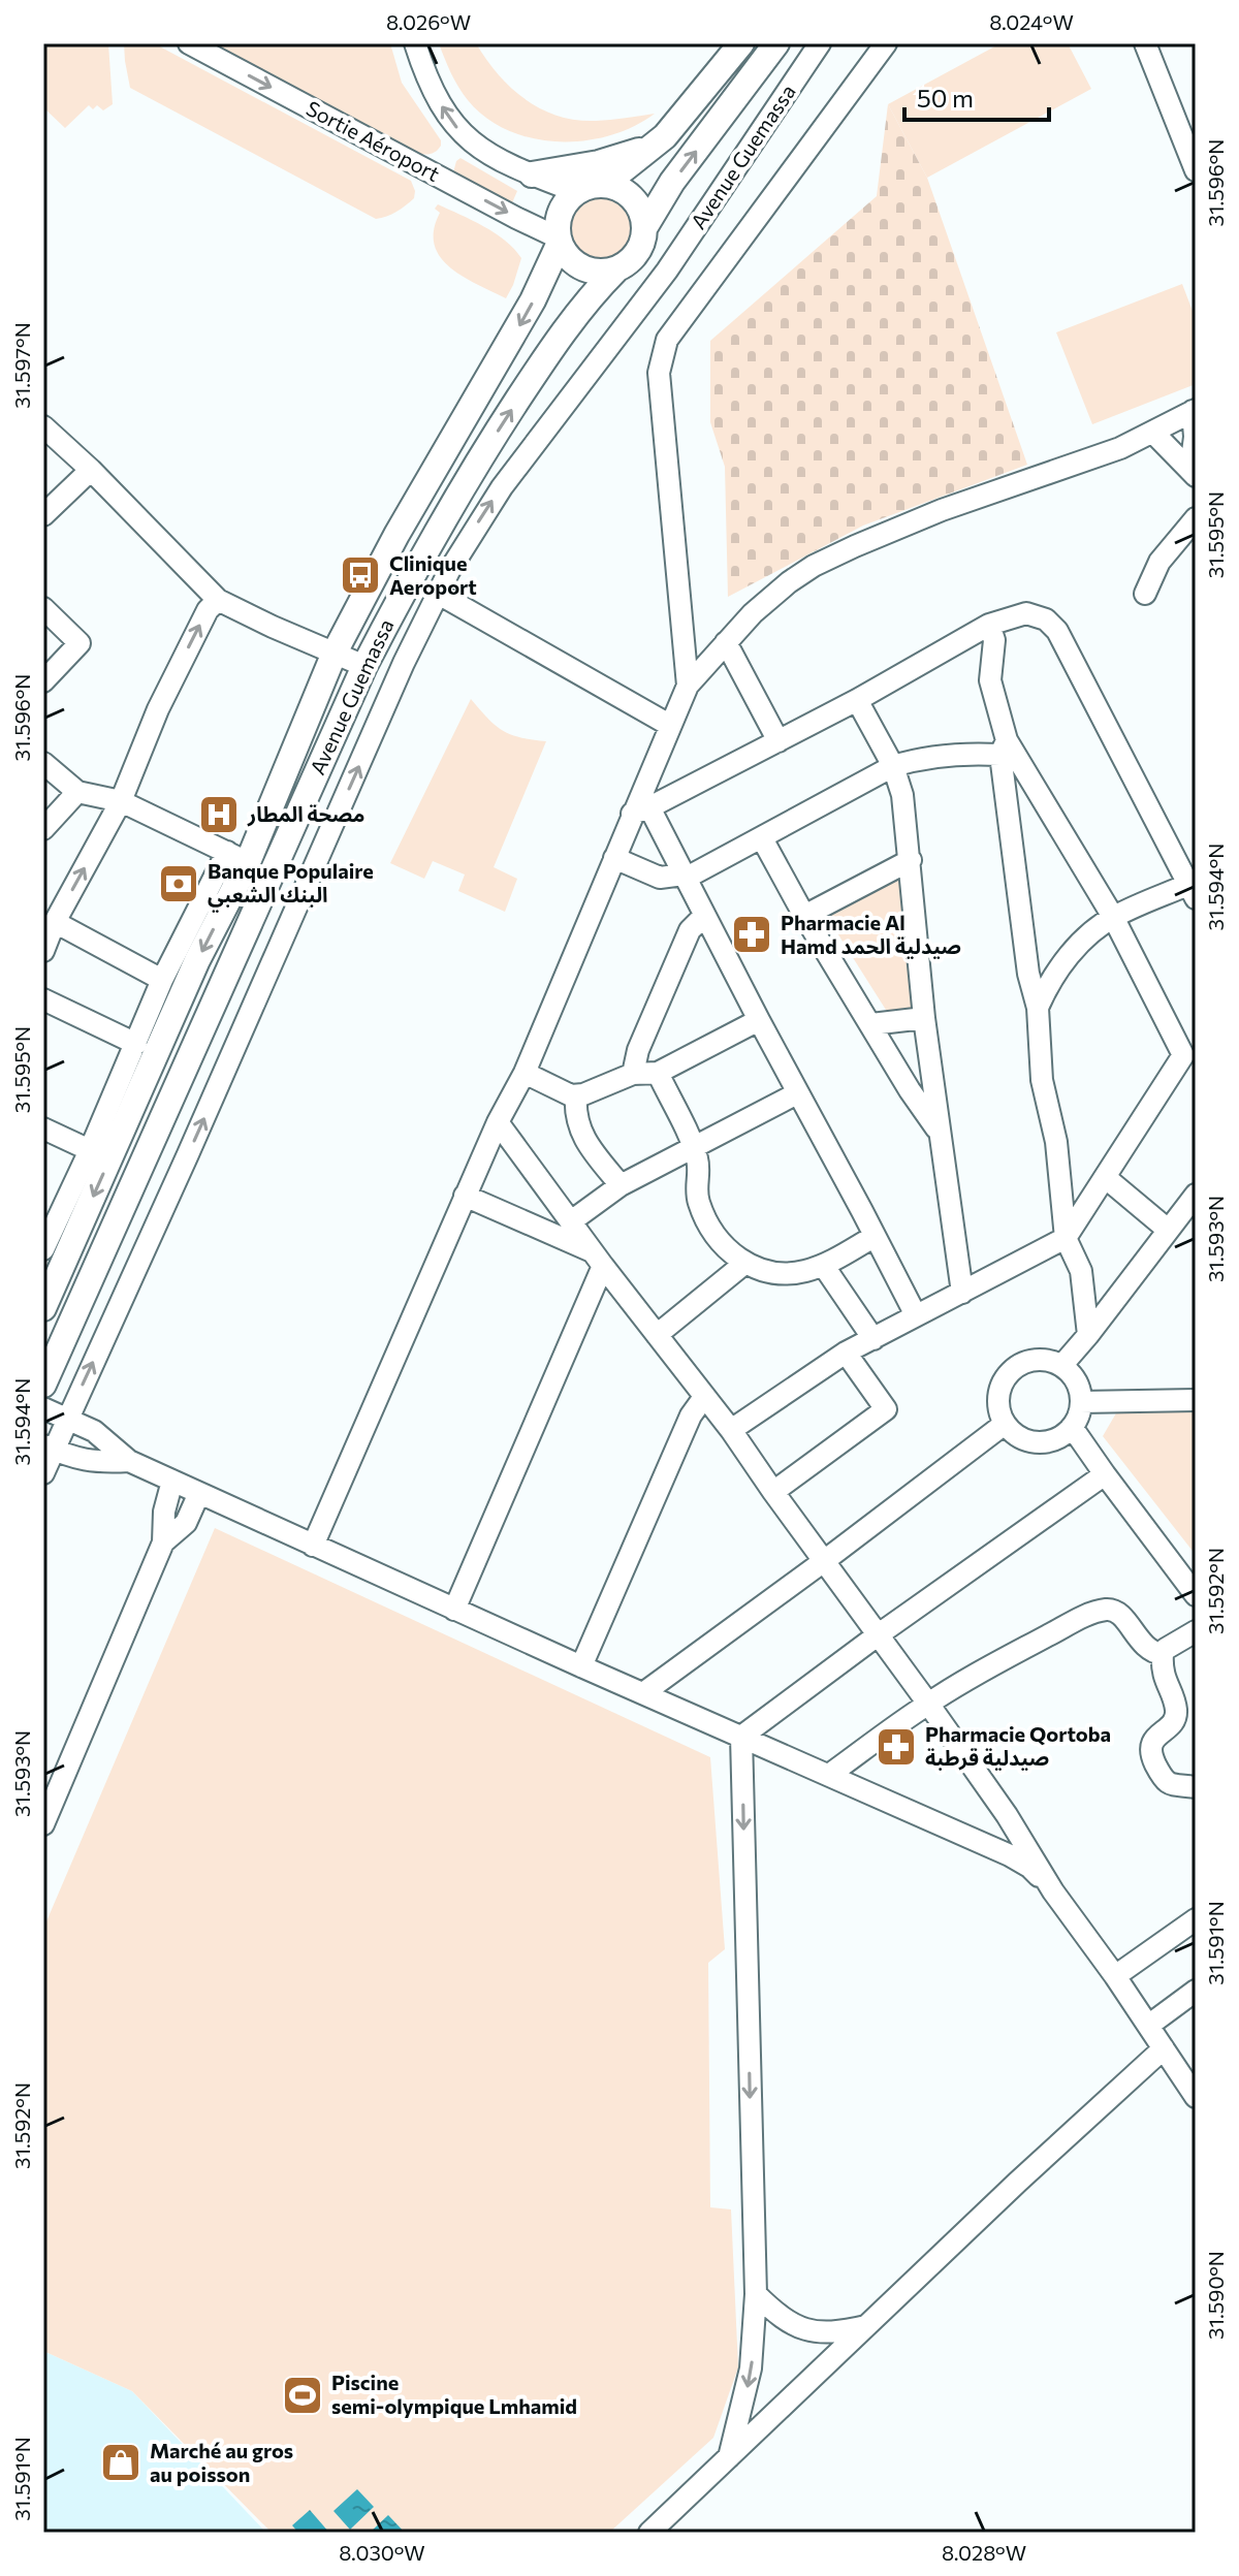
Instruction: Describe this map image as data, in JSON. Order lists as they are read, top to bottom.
{
  "streets": {
    "main road": ["Avenue Guemassa"],
    "street": ["Sortie Aéroport"]
  },
  "crossings": [
    ["Sortie Aéroport", "Avenue Guemassa"]
  ],
  "one_way": ["Sortie Aéroport"],
  "places": {
    "bus stop": ["Clinique Aeroport"],
    "hospital": ["مصحة المطار"],
    "bank": ["Banque Populaire البنك الشعبي"],
    "pharmacy": ["Pharmacie Al Hamd صيدلية الحمد", "Pharmacie Qortoba صيدلية قرطبة"],
    "sports": ["Piscine semi-olympique Lmhamid"],
    "shop": ["Marché au gros au poisson"]
  },
  "scale_bar": "50 m",
  "coordinates": [
    "8.026°W",
    "8.024°W",
    "31.596°N",
    "31.597°N",
    "31.595°N",
    "31.594°N",
    "31.593°N",
    "31.592°N",
    "31.591°N",
    "31.590°N",
    "8.030°W",
    "8.028°W"
  ]
}
